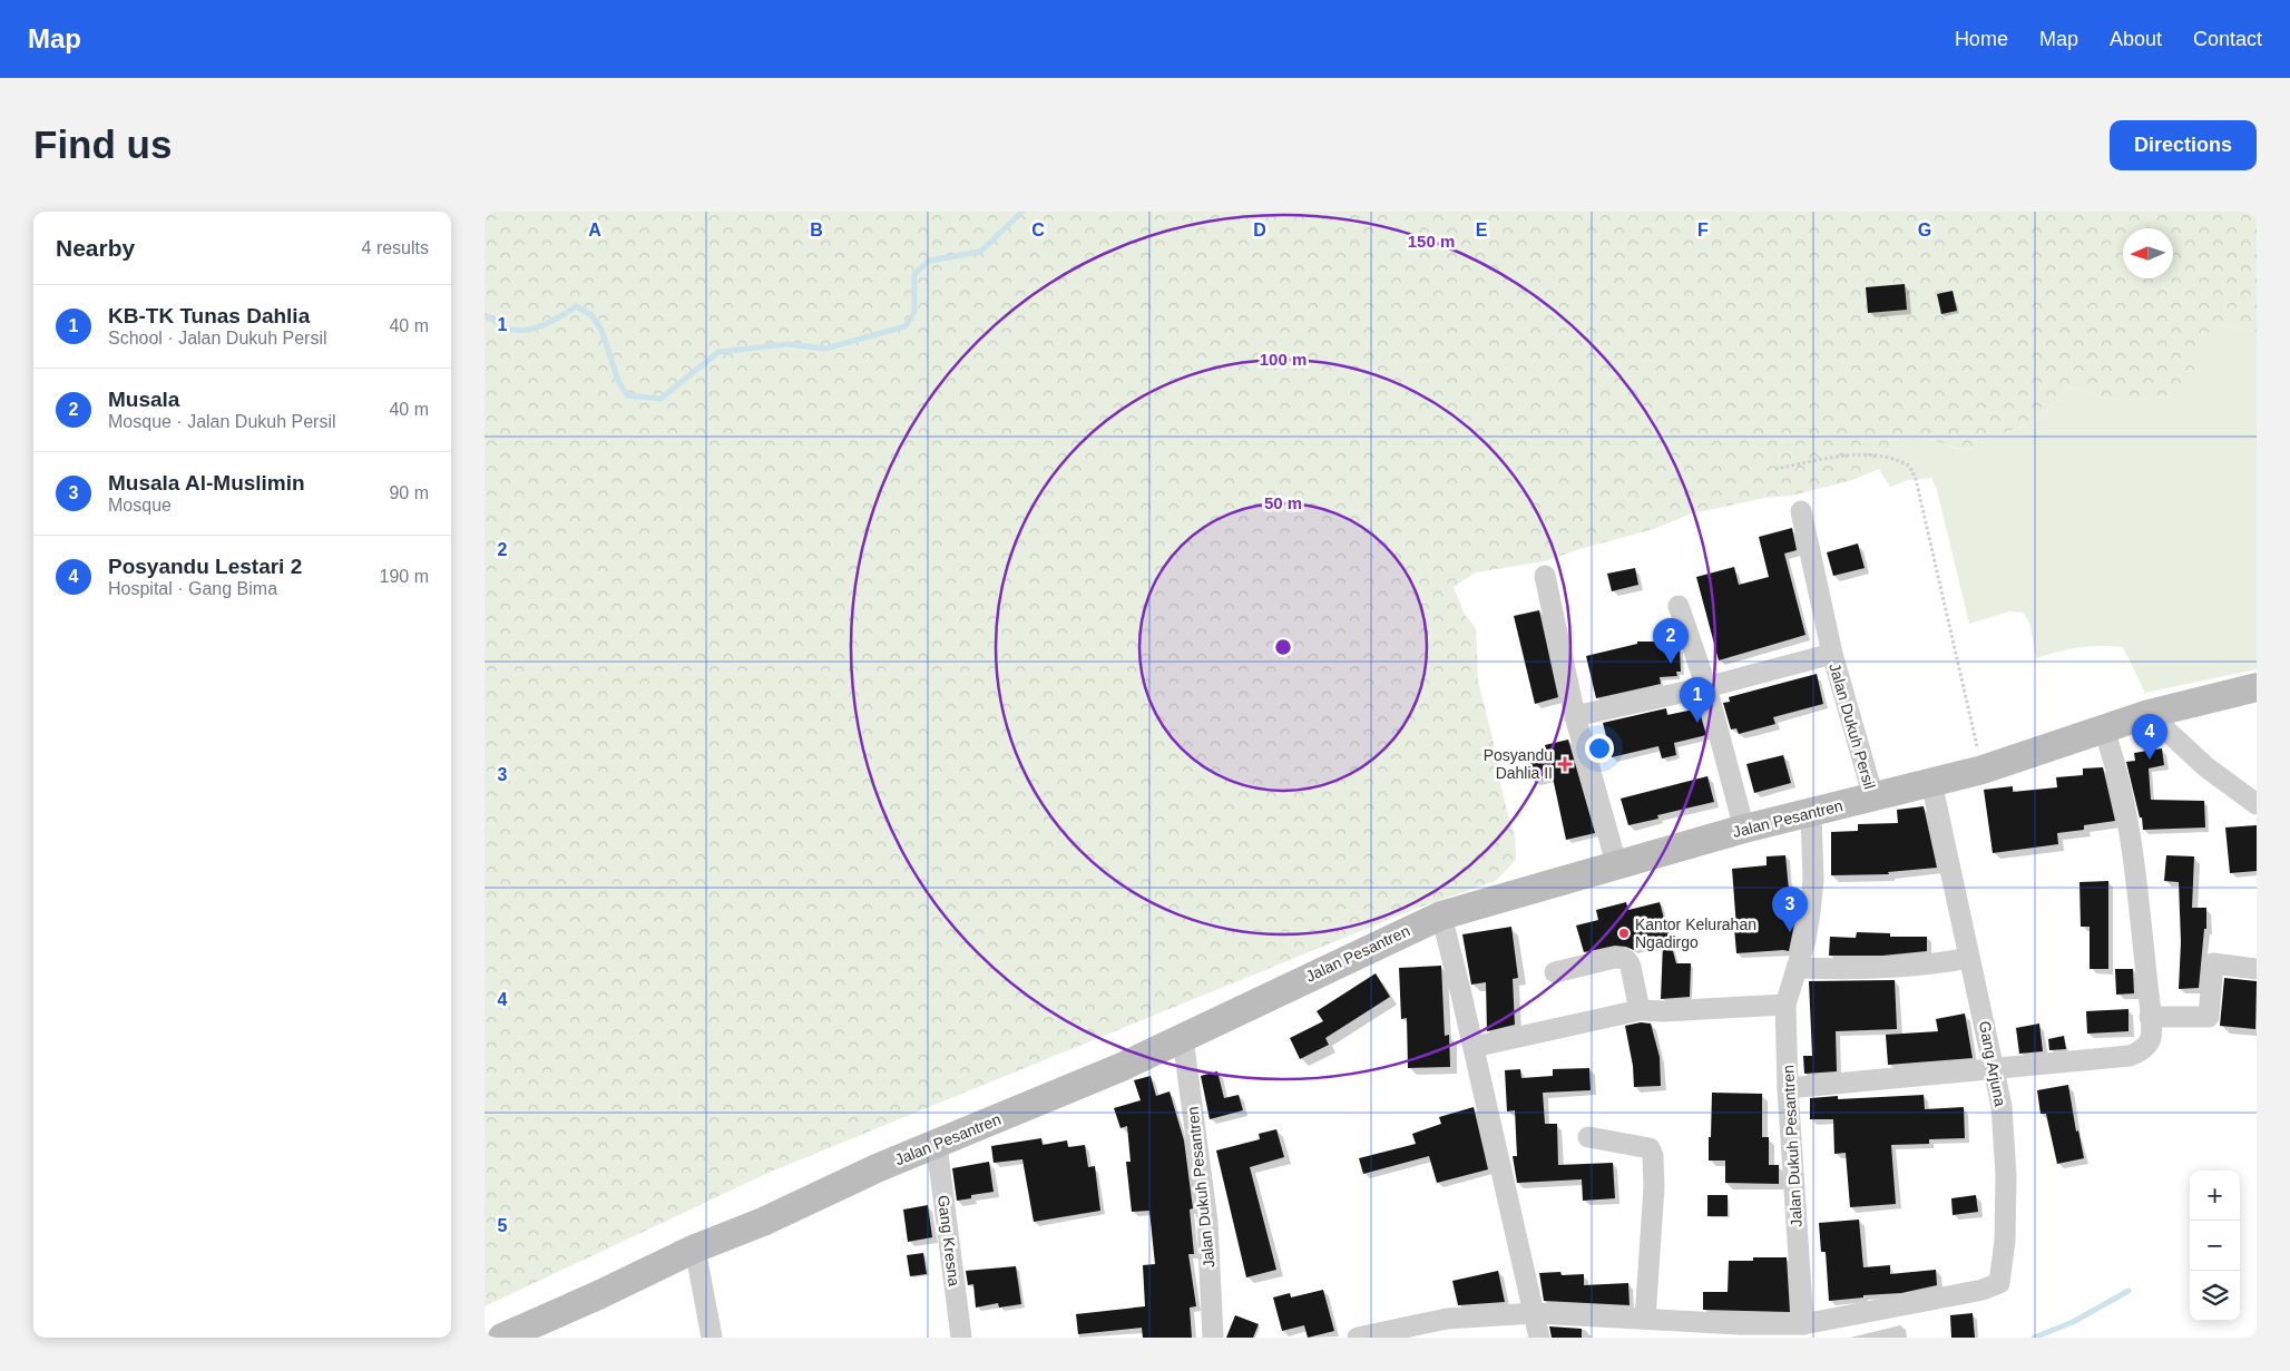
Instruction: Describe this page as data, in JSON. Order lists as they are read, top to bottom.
{
  "streets": {
    "main road": ["Jalan Pesantren"],
    "street": [
      "Jalan Dukuh Persil",
      "Gang Arjuna",
      "Jalan Dukuh Pesantren",
      "Gang Kresna"
    ]
  },
  "crossings": [
    ["Jalan Dukuh Persil", "Jalan Pesantren"],
    ["Jalan Pesantren", "Gang Arjuna"],
    ["Jalan Pesantren", "Jalan Dukuh Pesantren"],
    ["Jalan Pesantren", "Gang Kresna"],
    ["Gang Arjuna", "Jalan Dukuh Pesantren"]
  ],
  "places": {
    "health": ["Posyandu Dahlia II"],
    "other": ["Kantor Kelurahan Ngadirgo"]
  },
  "north": "left",
  "page": {
    "header": "Map",
    "nav": [
      "Home",
      "Map",
      "About",
      "Contact"
    ],
    "buttons": "Directions",
    "title": "Find us",
    "heading": ["Nearby", "4 results"],
    "list": [
      {
        "mark": "1",
        "name": "KB-TK Tunas Dahlia",
        "note": "School · Jalan Dukuh Persil",
        "value": "40 m"
      },
      {
        "mark": "2",
        "name": "Musala",
        "note": "Mosque · Jalan Dukuh Persil",
        "value": "40 m"
      },
      {
        "mark": "3",
        "name": "Musala Al-Muslimin",
        "note": "Mosque",
        "value": "90 m"
      },
      {
        "mark": "4",
        "name": "Posyandu Lestari 2",
        "note": "Hospital · Gang Bima",
        "value": "190 m"
      }
    ],
    "pins": [
      "2",
      "1",
      "4",
      "3"
    ],
    "map_buttons": ["+", "−"]
  },
  "grid": {
    "columns": [
      "A",
      "B",
      "C",
      "D",
      "E",
      "F",
      "G"
    ],
    "rows": [
      "1",
      "2",
      "3",
      "4",
      "5"
    ]
  },
  "rings": ["150 m", "100 m", "50 m"]
}
